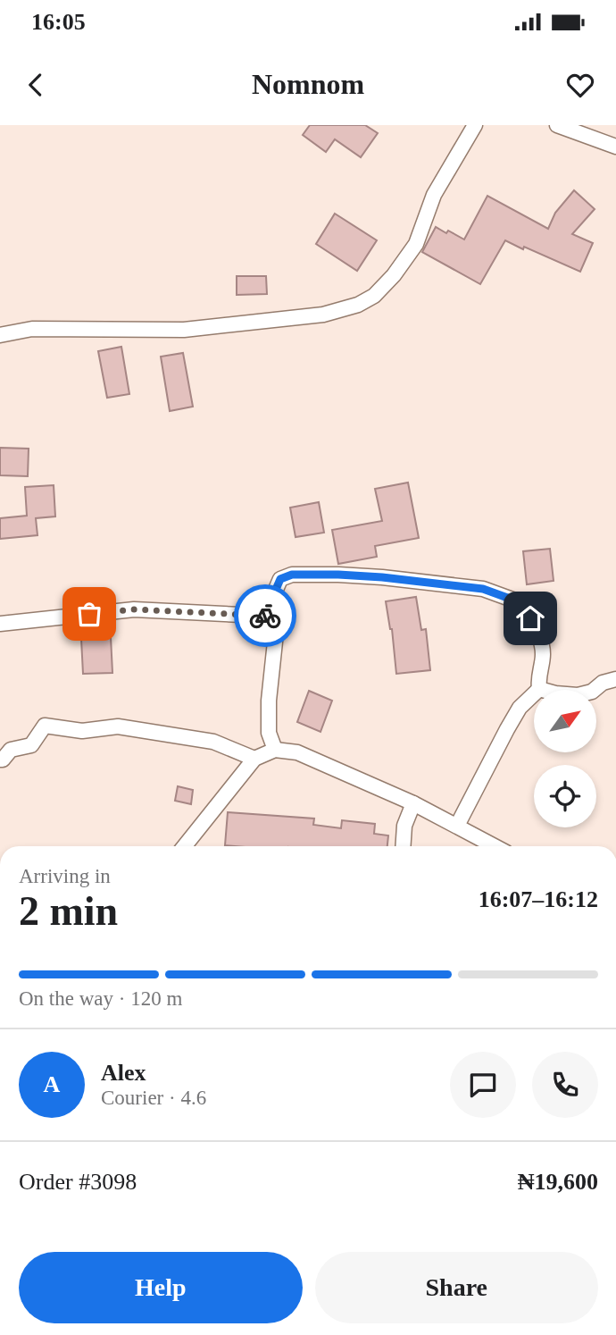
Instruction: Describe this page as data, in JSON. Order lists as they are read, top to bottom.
{
  "north": "top right",
  "page": {
    "status": "16:05",
    "header": "Nomnom",
    "heading": ["2 min", "Arriving in", "16:07–16:12"],
    "panel": [
      "Alex",
      "Courier · 4.6",
      "Order #3098",
      "₦19,600"
    ],
    "bar": "On the way · 120 m",
    "round": "A",
    "buttons": ["Help", "Share"]
  }
}
